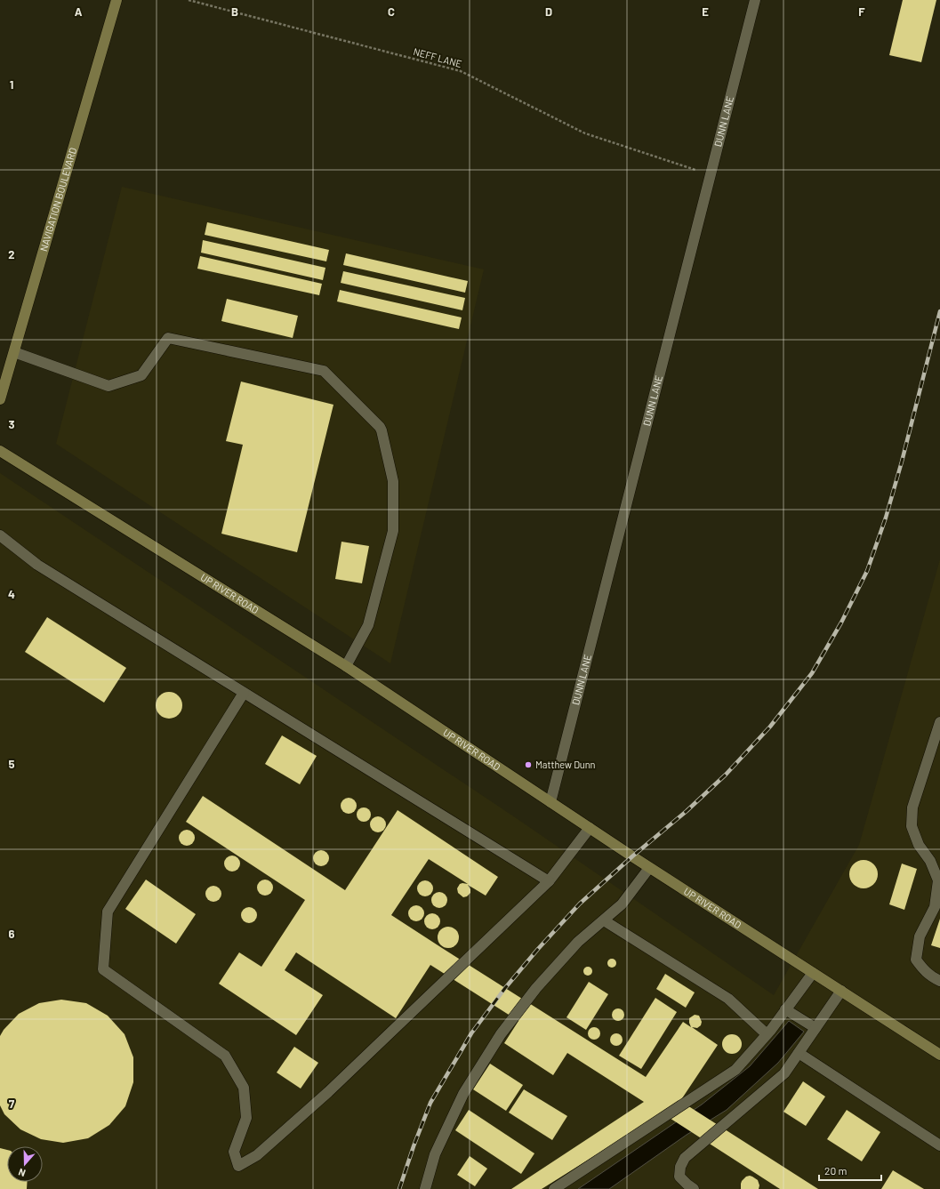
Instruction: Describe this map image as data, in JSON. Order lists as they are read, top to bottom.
{
  "streets": {
    "street": ["DUNN LANE", "NAVIGATION BOULEVARD", "UP RIVER ROAD"],
    "path": ["NEFF LANE"]
  },
  "crossings": [
    ["NEFF LANE", "DUNN LANE"],
    ["DUNN LANE", "UP RIVER ROAD"]
  ],
  "places": ["Matthew Dunn"],
  "scale_bar": "20 m",
  "north": "bottom",
  "grid": {
    "columns": [
      "A",
      "B",
      "C",
      "D",
      "E",
      "F"
    ],
    "rows": [
      "1",
      "2",
      "3",
      "4",
      "5",
      "6",
      "7"
    ]
  }
}
